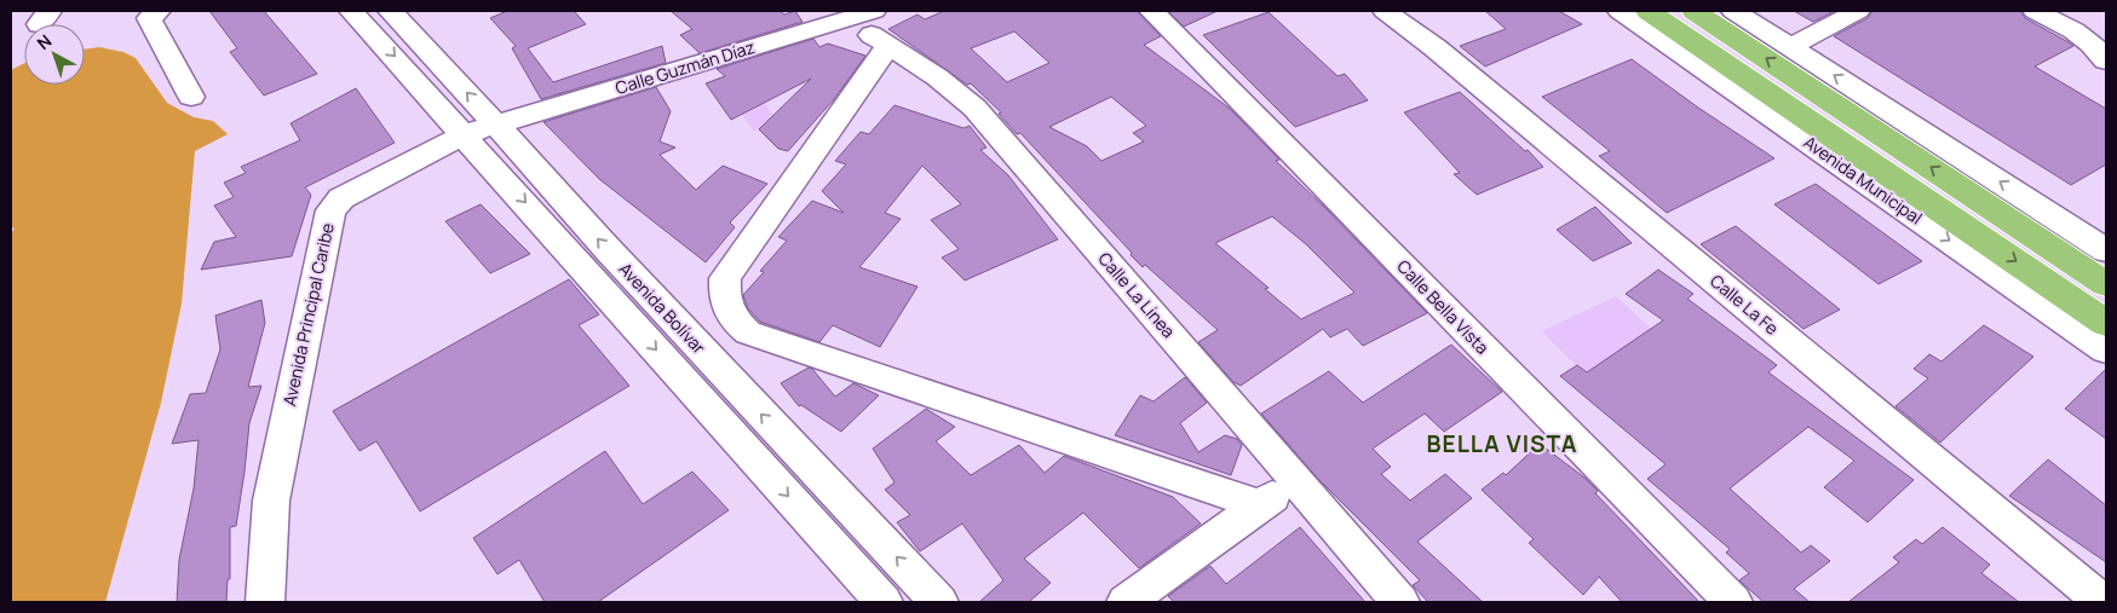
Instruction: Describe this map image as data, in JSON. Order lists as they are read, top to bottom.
{
  "streets": {
    "highway": ["Avenida Municipal"],
    "street": [
      "Calle Guzmán Díaz",
      "Calle La Línea",
      "Calle La Fe",
      "Calle Bella Vista",
      "Avenida Bolívar",
      "Avenida Principal Caribe"
    ]
  },
  "crossings": [
    ["Calle Guzmán Díaz", "Calle La Línea"],
    ["Calle Guzmán Díaz", "Avenida Bolívar"],
    ["Calle Guzmán Díaz", "Avenida Principal Caribe"],
    ["Avenida Bolívar", "Avenida Principal Caribe"]
  ],
  "districts": ["BELLA VISTA"],
  "north": "top left"
}
